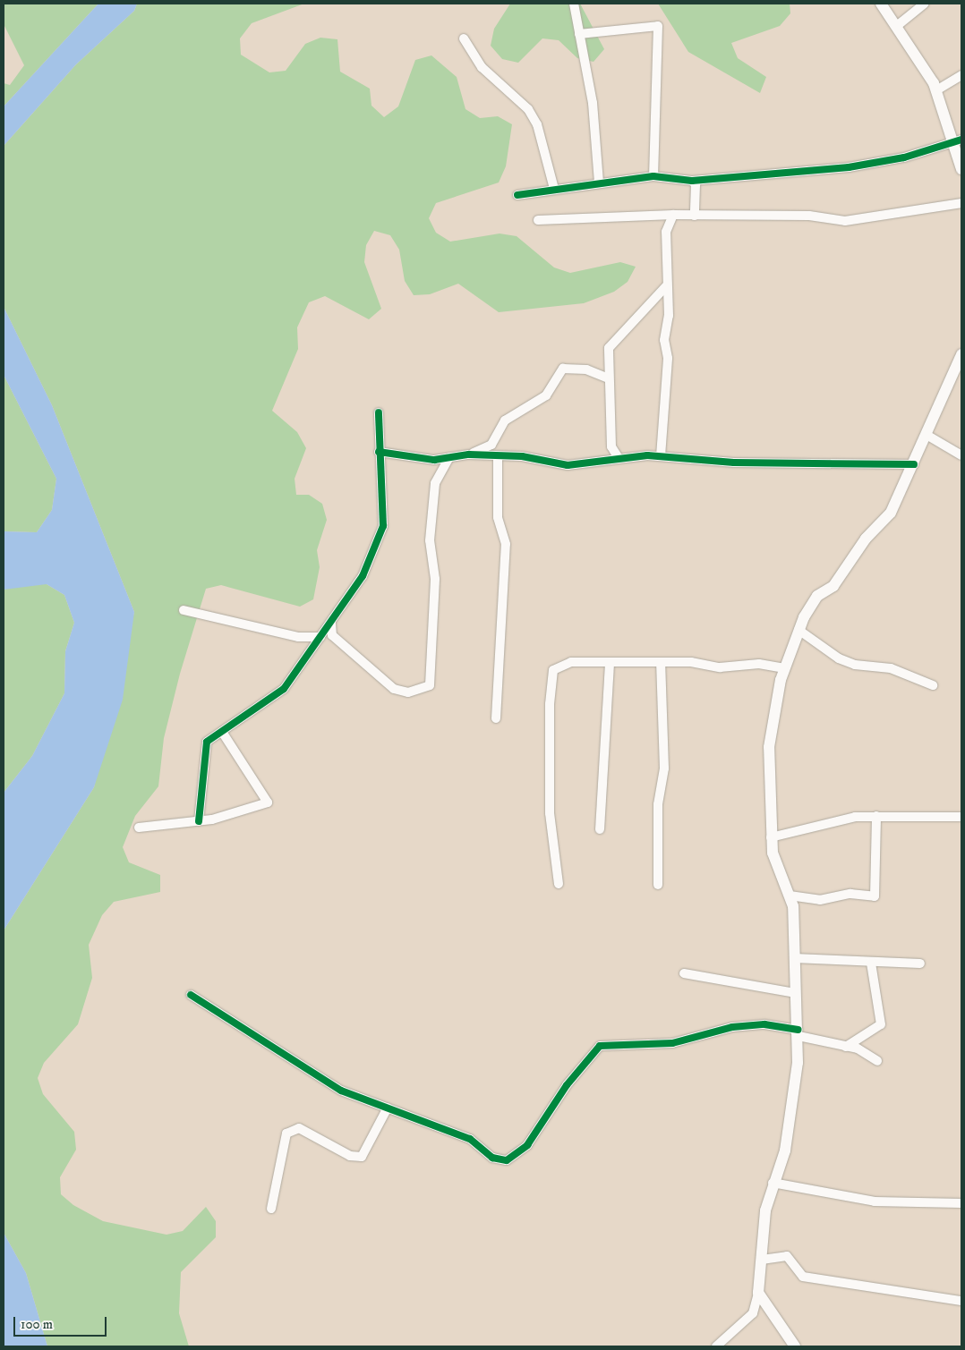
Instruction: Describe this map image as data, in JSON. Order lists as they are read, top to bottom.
{
  "scale_bar": "100 m"
}
